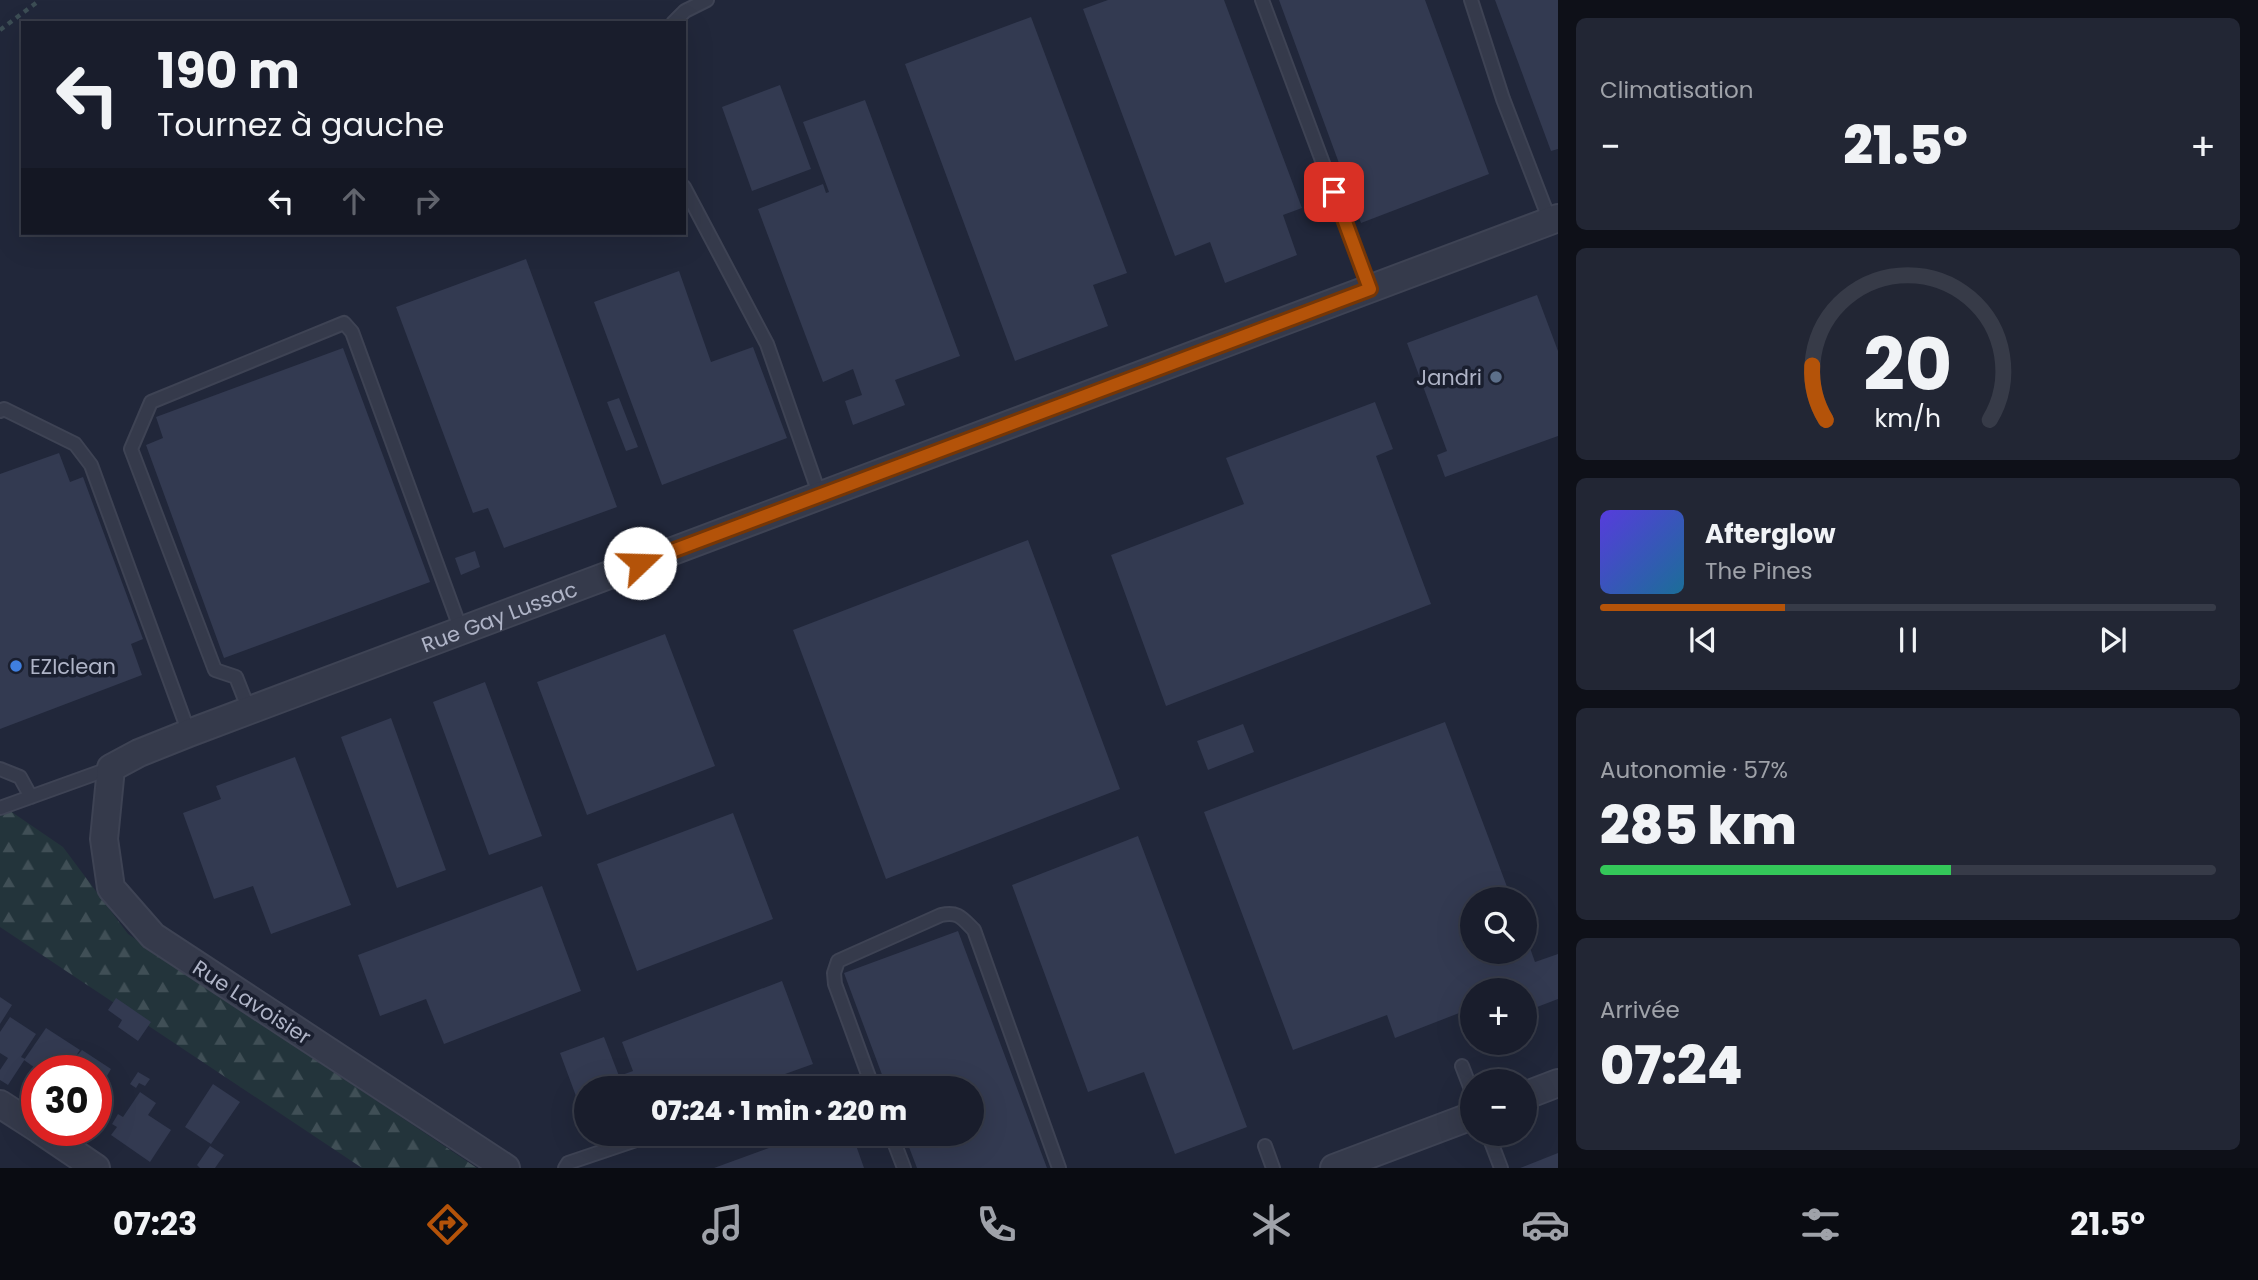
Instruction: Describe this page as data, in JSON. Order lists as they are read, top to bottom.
{
  "streets": {
    "street": ["Rue Gay Lussac", "Rue Lavoisier"]
  },
  "crossings": [
    ["Rue Gay Lussac", "Rue Lavoisier"]
  ],
  "places": ["Jandri", "EZIclean"],
  "page": {
    "tile": [
      "Climatisation",
      ["Autonomie · 57%", "285 km"],
      ["Arrivée", "07:24"]
    ],
    "turn": ["190 m", "Tournez à gauche"],
    "heat": ["−", "21.5°", "+"],
    "song": ["Afterglow", "The Pines"],
    "map_buttons": ["+", "−"],
    "limit": "30",
    "trip": "07:24 · 1 min · 220 m",
    "tabs": ["07:23", "21.5°"],
    "gauge": ["20", "km/h"]
  }
}
